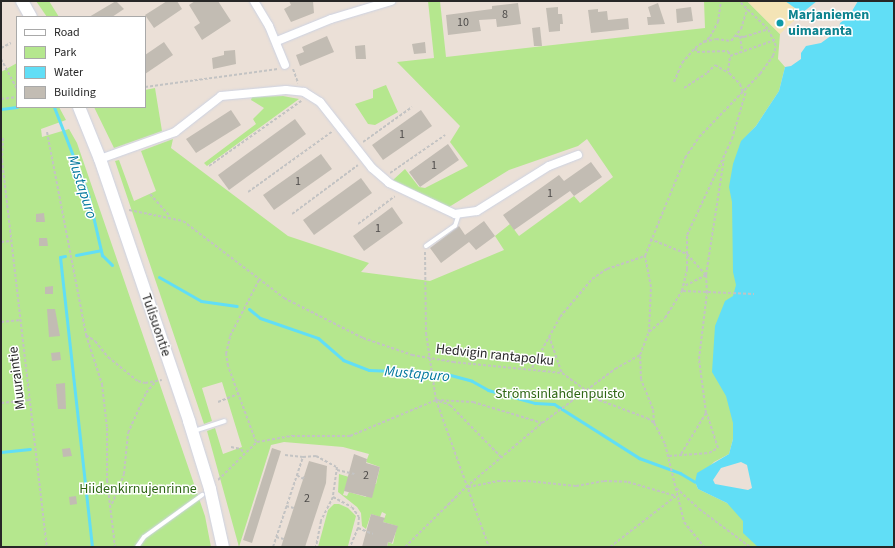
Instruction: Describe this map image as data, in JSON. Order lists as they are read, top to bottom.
{
  "streets": {
    "main road": ["Tulisuontie"],
    "path": ["Hedvigin rantapolku", "Muuraintie"]
  },
  "water": ["Mustapuro"],
  "parks": ["Strömsinlahdenpuisto", "Hiidenkirnujenrinne"],
  "places": ["Marjaniemen uimaranta"],
  "house_numbers": [
    "8",
    "10",
    "1",
    "1",
    "1",
    "1",
    "1",
    "2",
    "2"
  ],
  "legend": [
    "Road",
    "Park",
    "Water",
    "Building"
  ]
}
